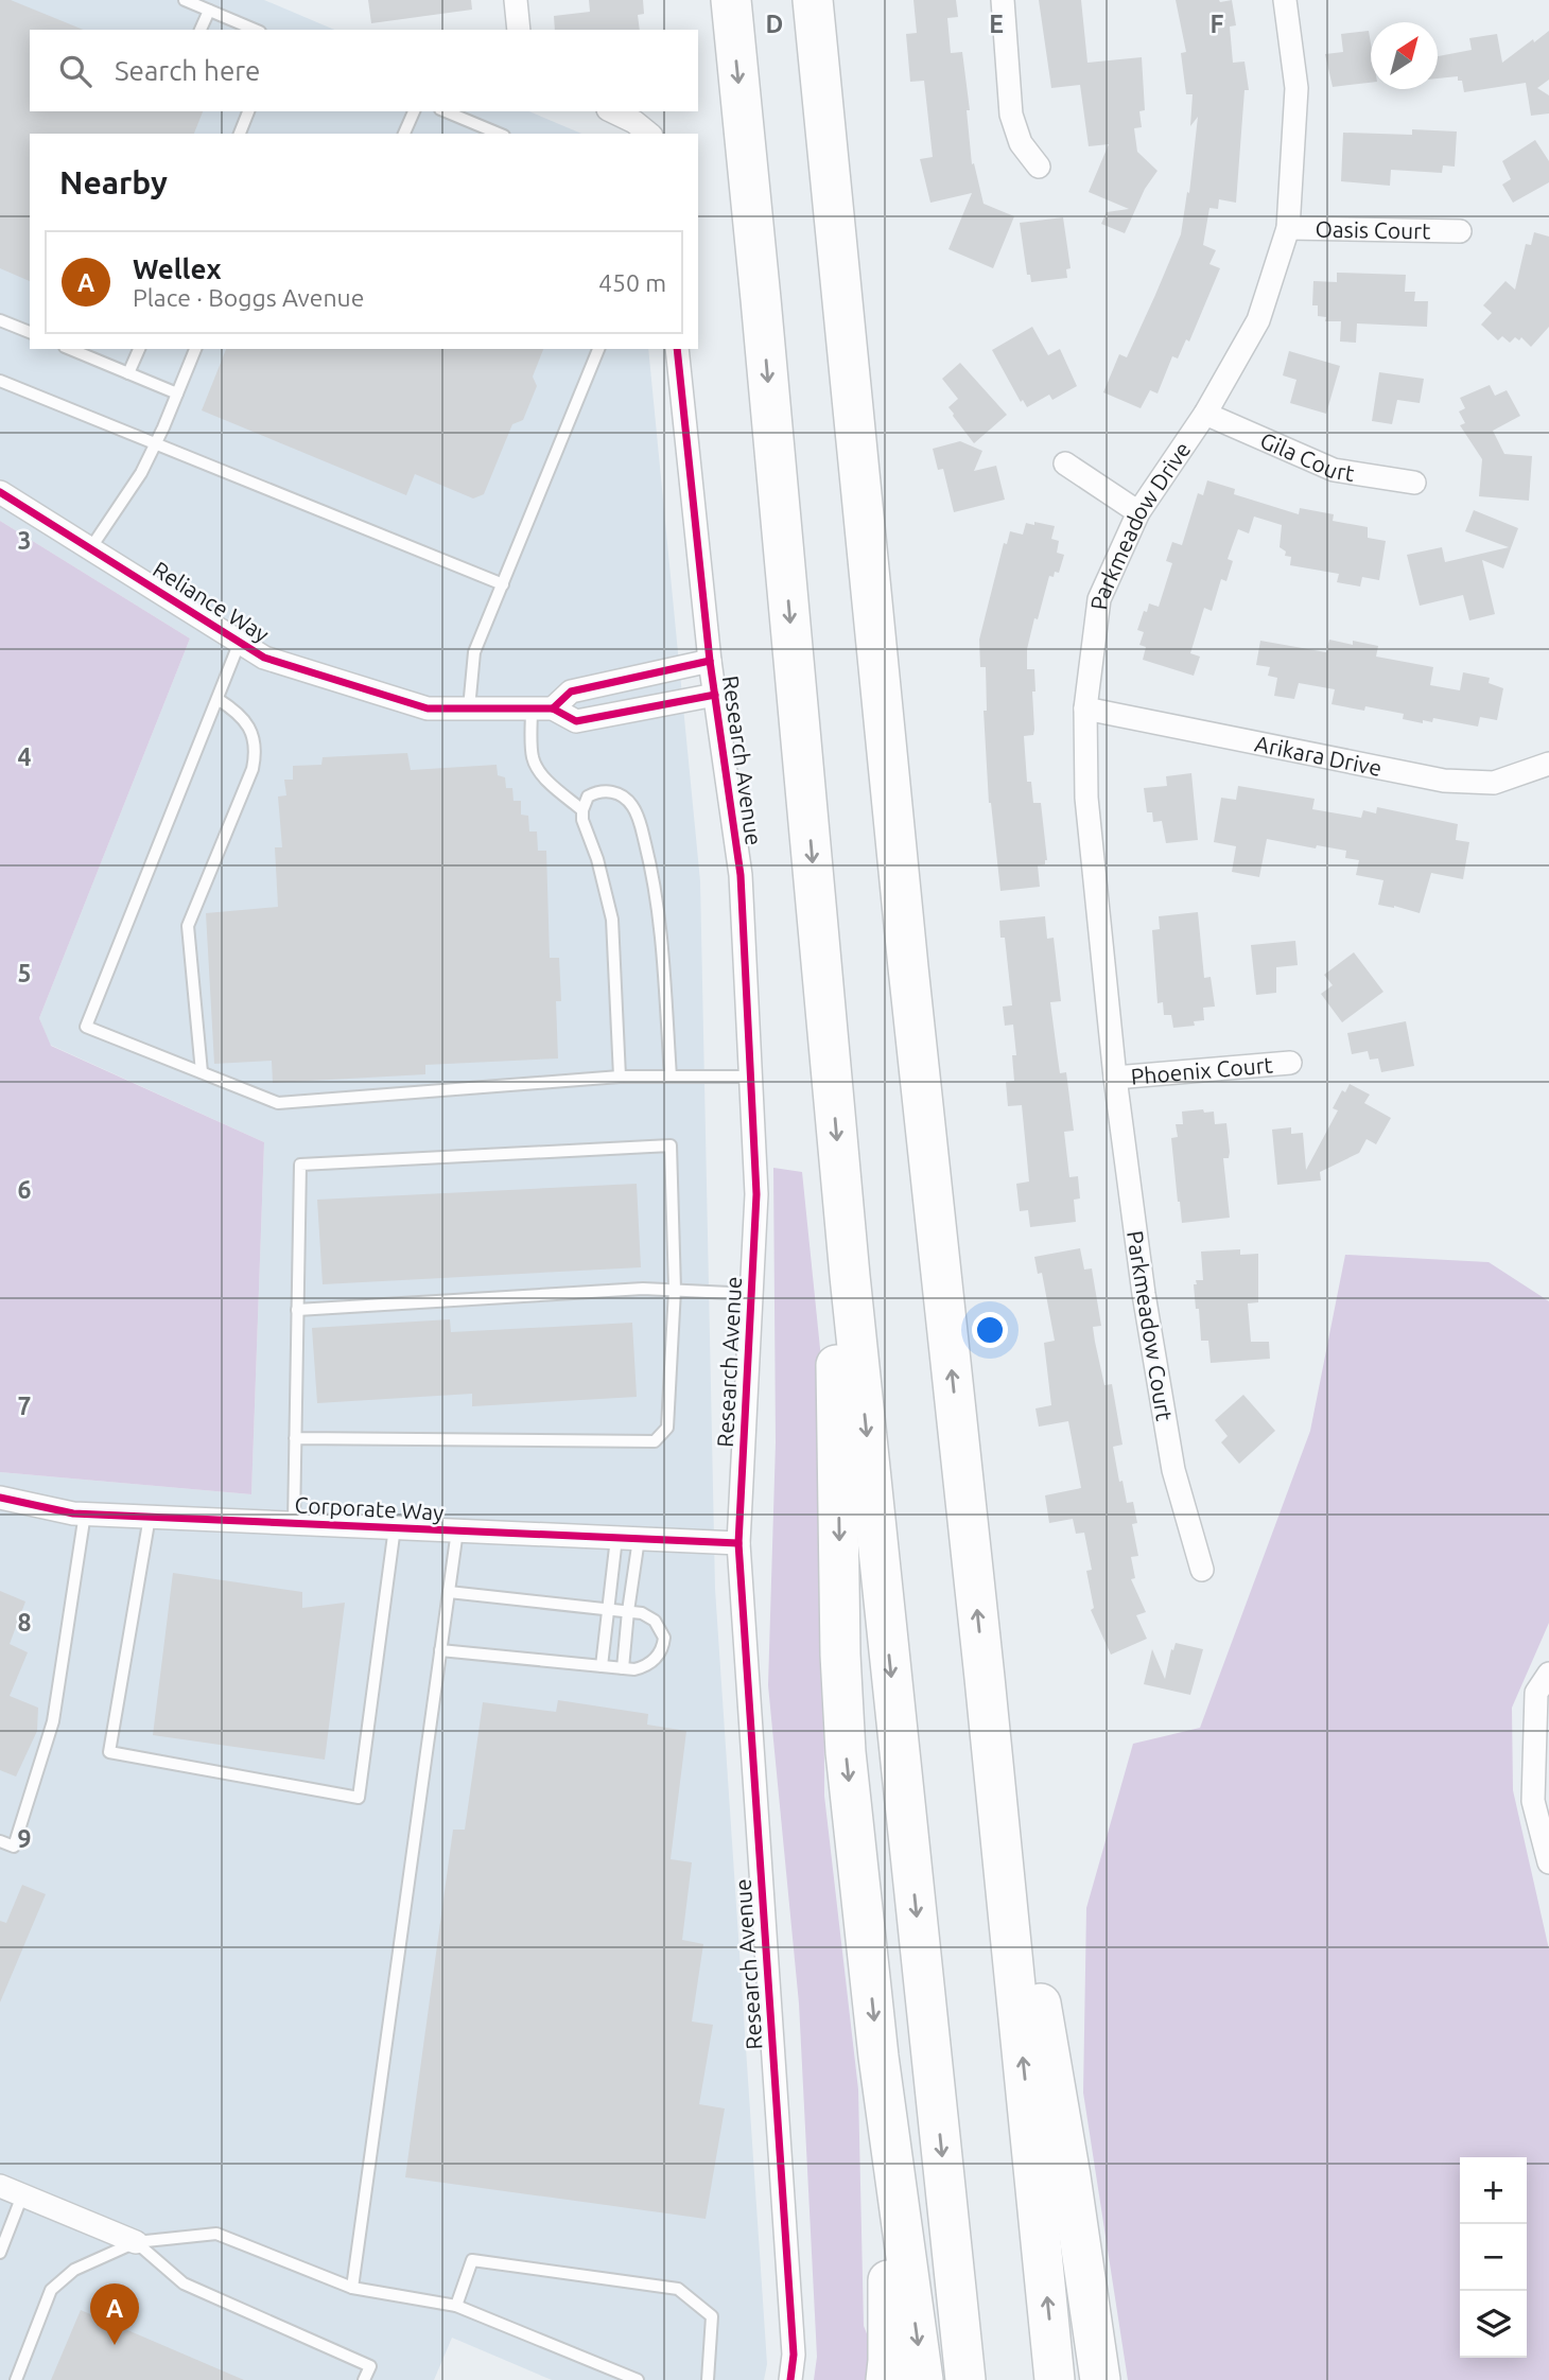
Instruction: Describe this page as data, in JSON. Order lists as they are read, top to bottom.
{
  "streets": {
    "street": [
      "Oasis Court",
      "Gila Court",
      "Parkmeadow Drive",
      "Reliance Way",
      "Arikara Drive",
      "Research Avenue",
      "Phoenix Court",
      "Parkmeadow Court",
      "Corporate Way"
    ]
  },
  "crossings": [
    ["Oasis Court", "Parkmeadow Drive"],
    ["Gila Court", "Parkmeadow Drive"],
    ["Parkmeadow Drive", "Arikara Drive"],
    ["Parkmeadow Drive", "Phoenix Court"],
    ["Parkmeadow Drive", "Parkmeadow Court"],
    ["Reliance Way", "Research Avenue"],
    ["Research Avenue", "Corporate Way"],
    ["Phoenix Court", "Parkmeadow Court"]
  ],
  "north": "top right",
  "page": {
    "search": "Search here",
    "heading": "Nearby",
    "list": [
      {
        "mark": "A",
        "name": "Wellex",
        "note": "Place · Boggs Avenue",
        "value": "450 m"
      }
    ],
    "map_buttons": ["+", "−"],
    "pins": "A"
  },
  "grid": {
    "columns": ["D", "E", "F"],
    "rows": [
      "3",
      "4",
      "5",
      "6",
      "7",
      "8",
      "9"
    ]
  }
}
